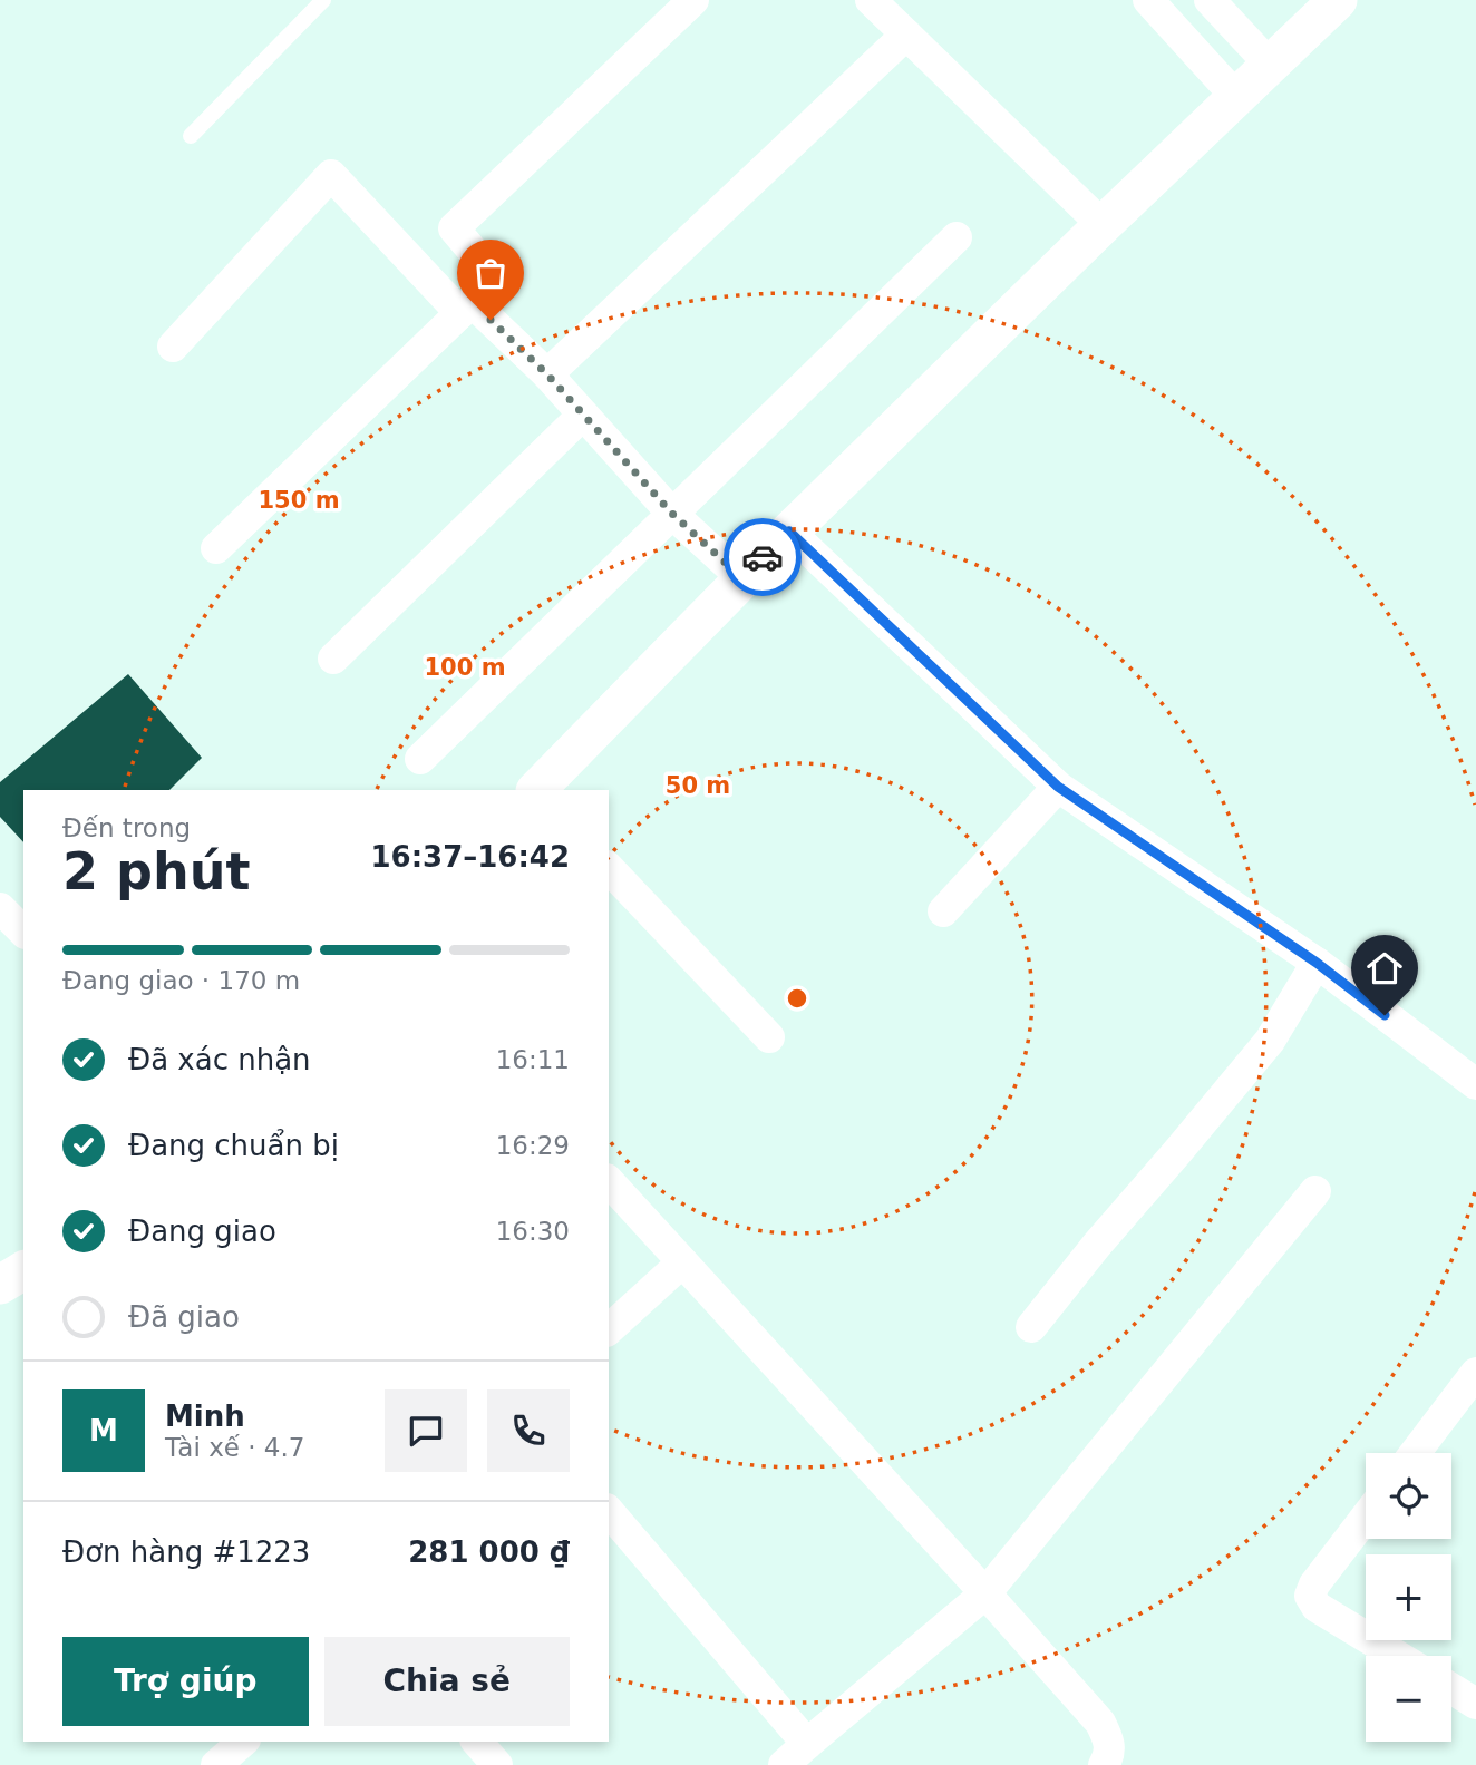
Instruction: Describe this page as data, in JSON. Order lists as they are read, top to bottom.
{
  "page": {
    "heading": ["2 phút", "Đến trong", "16:37–16:42"],
    "panel": [
      "Minh",
      "Tài xế · 4.7",
      "Đơn hàng #1223",
      "281 000 ₫"
    ],
    "bar": "Đang giao · 170 m",
    "list": [
      ["Đã xác nhận", "16:11"],
      ["Đang chuẩn bị", "16:29"],
      ["Đang giao", "16:30"],
      "Đã giao"
    ],
    "round": "M",
    "map_buttons": ["+", "−"],
    "buttons": ["Trợ giúp", "Chia sẻ"]
  },
  "rings": ["150 m", "100 m", "50 m"]
}
